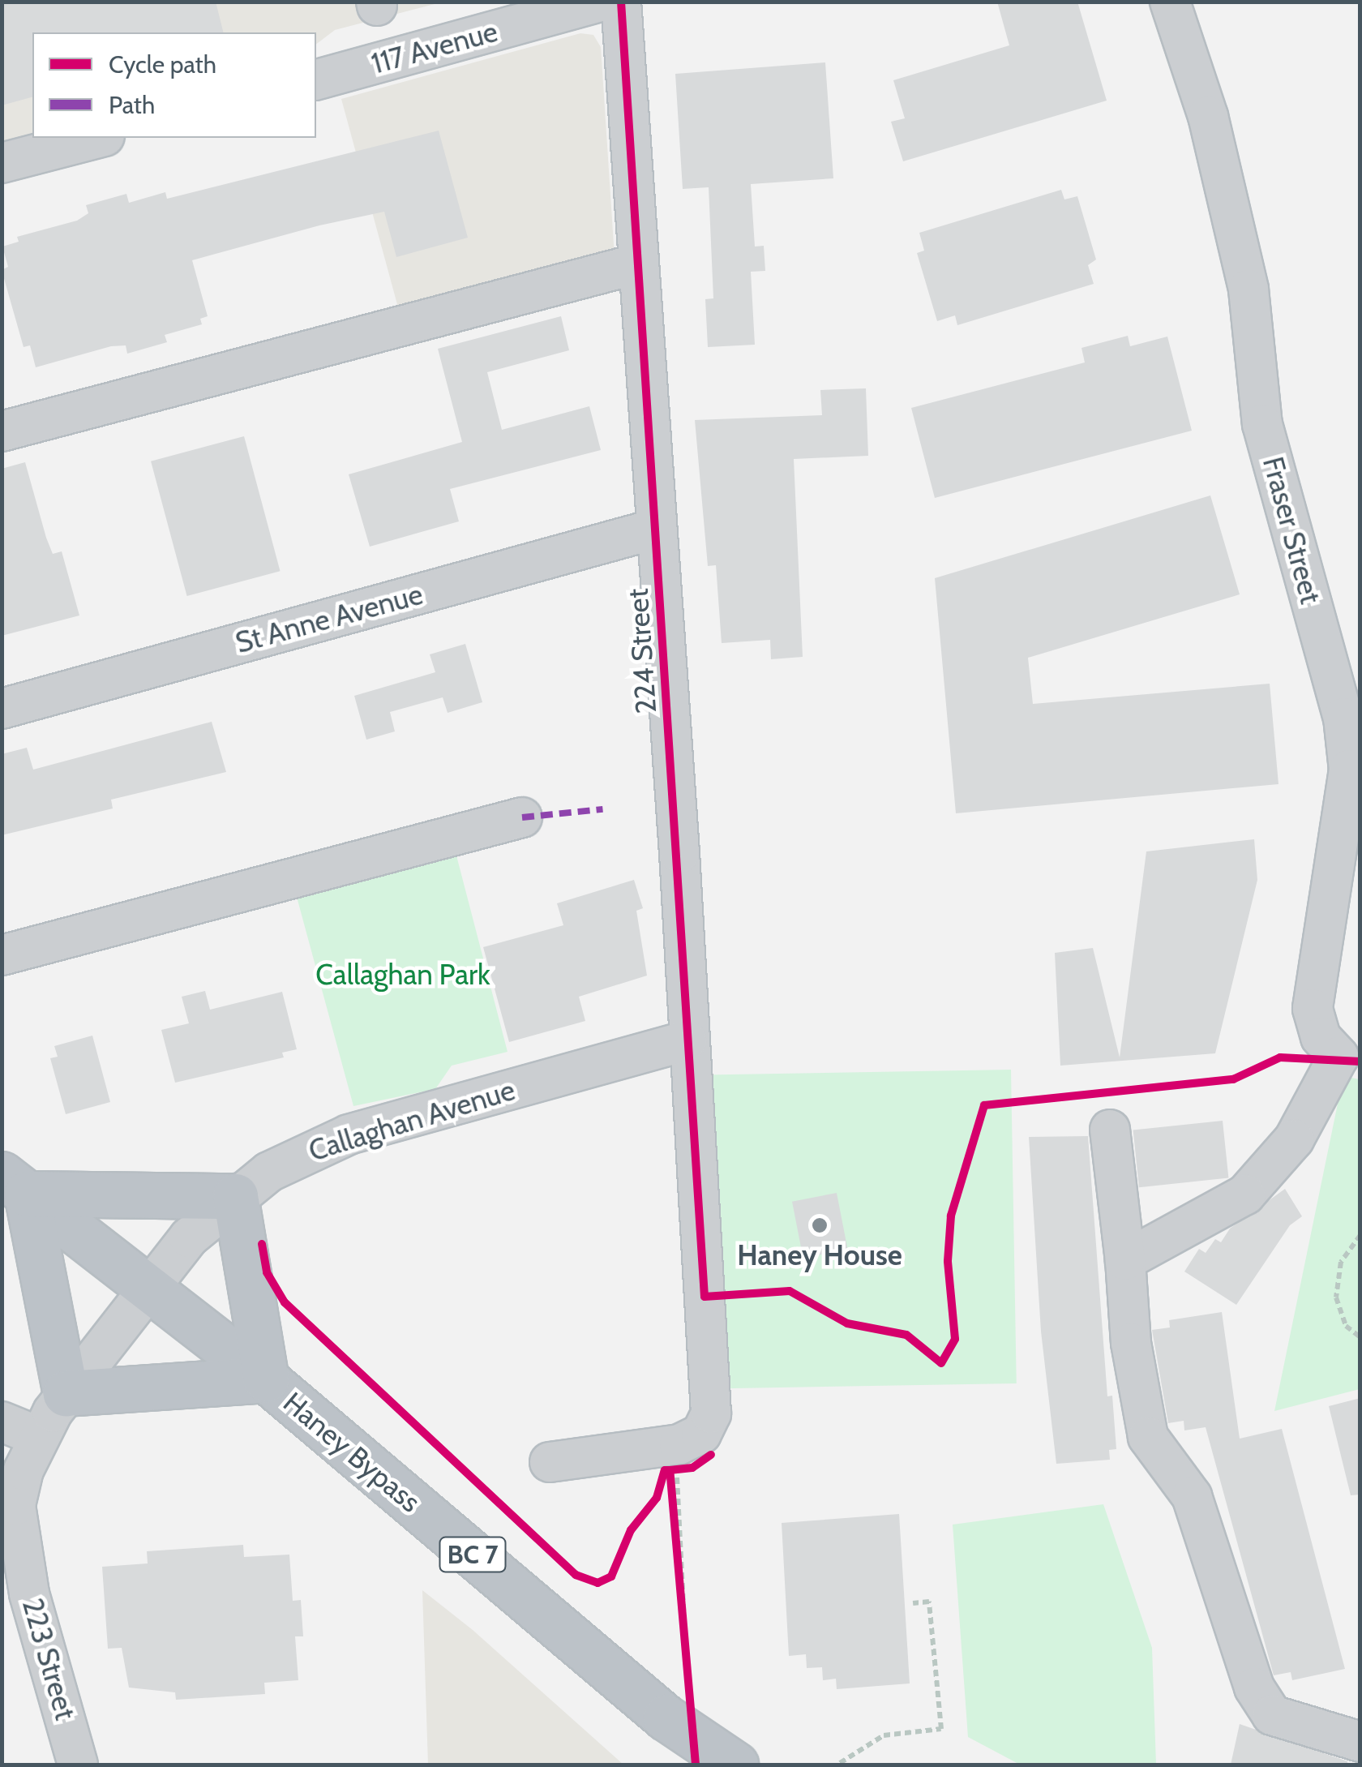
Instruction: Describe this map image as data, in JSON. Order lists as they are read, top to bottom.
{
  "streets": {
    "highway": ["Haney Bypass", "BC 7"],
    "street": [
      "117 Avenue",
      "Fraser Street",
      "St Anne Avenue",
      "224 Street",
      "Callaghan Avenue",
      "223 Street"
    ]
  },
  "crossings": [
    ["St Anne Avenue", "224 Street"],
    ["224 Street", "Callaghan Avenue"],
    ["Callaghan Avenue", "Haney Bypass"],
    ["Callaghan Avenue", "223 Street"]
  ],
  "parks": ["Callaghan Park"],
  "places": ["Haney House"],
  "legend": ["Cycle path", "Path"]
}
